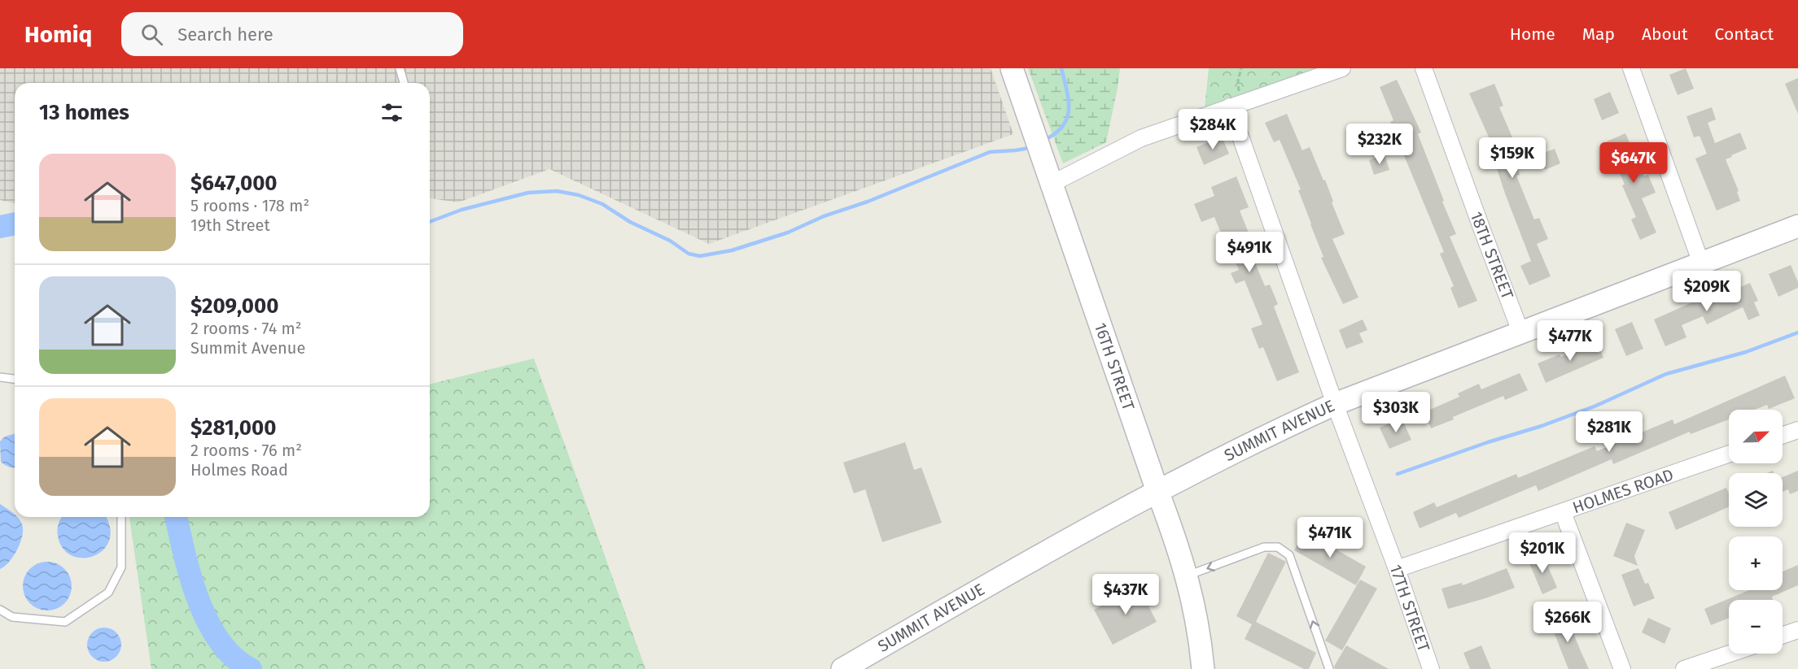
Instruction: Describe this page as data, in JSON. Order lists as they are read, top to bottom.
{
  "streets": {
    "main road": ["16TH STREET", "SUMMIT AVENUE"],
    "street": ["18TH STREET", "HOLMES ROAD", "17TH STREET"]
  },
  "crossings": [
    ["18TH STREET", "SUMMIT AVENUE"],
    ["16TH STREET", "SUMMIT AVENUE"],
    ["SUMMIT AVENUE", "17TH STREET"],
    ["HOLMES ROAD", "17TH STREET"]
  ],
  "north": "top right",
  "page": {
    "header": "Homiq",
    "search": "Search here",
    "nav": [
      "Home",
      "Map",
      "About",
      "Contact"
    ],
    "heading": "13 homes",
    "price": [
      "$284K",
      "$232K",
      "$159K",
      "$647K",
      "$491K",
      "$209K",
      "$477K",
      "$303K",
      "$281K",
      "$471K",
      "$201K",
      "$437K",
      "$266K"
    ],
    "list": [
      {
        "name": "$647,000",
        "note": "5 rooms · 178 m² · 19th Street"
      },
      {
        "name": "$209,000",
        "note": "2 rooms · 74 m² · Summit Avenue"
      },
      {
        "name": "$281,000",
        "note": "2 rooms · 76 m² · Holmes Road"
      }
    ],
    "map_buttons": ["+", "−"]
  }
}
